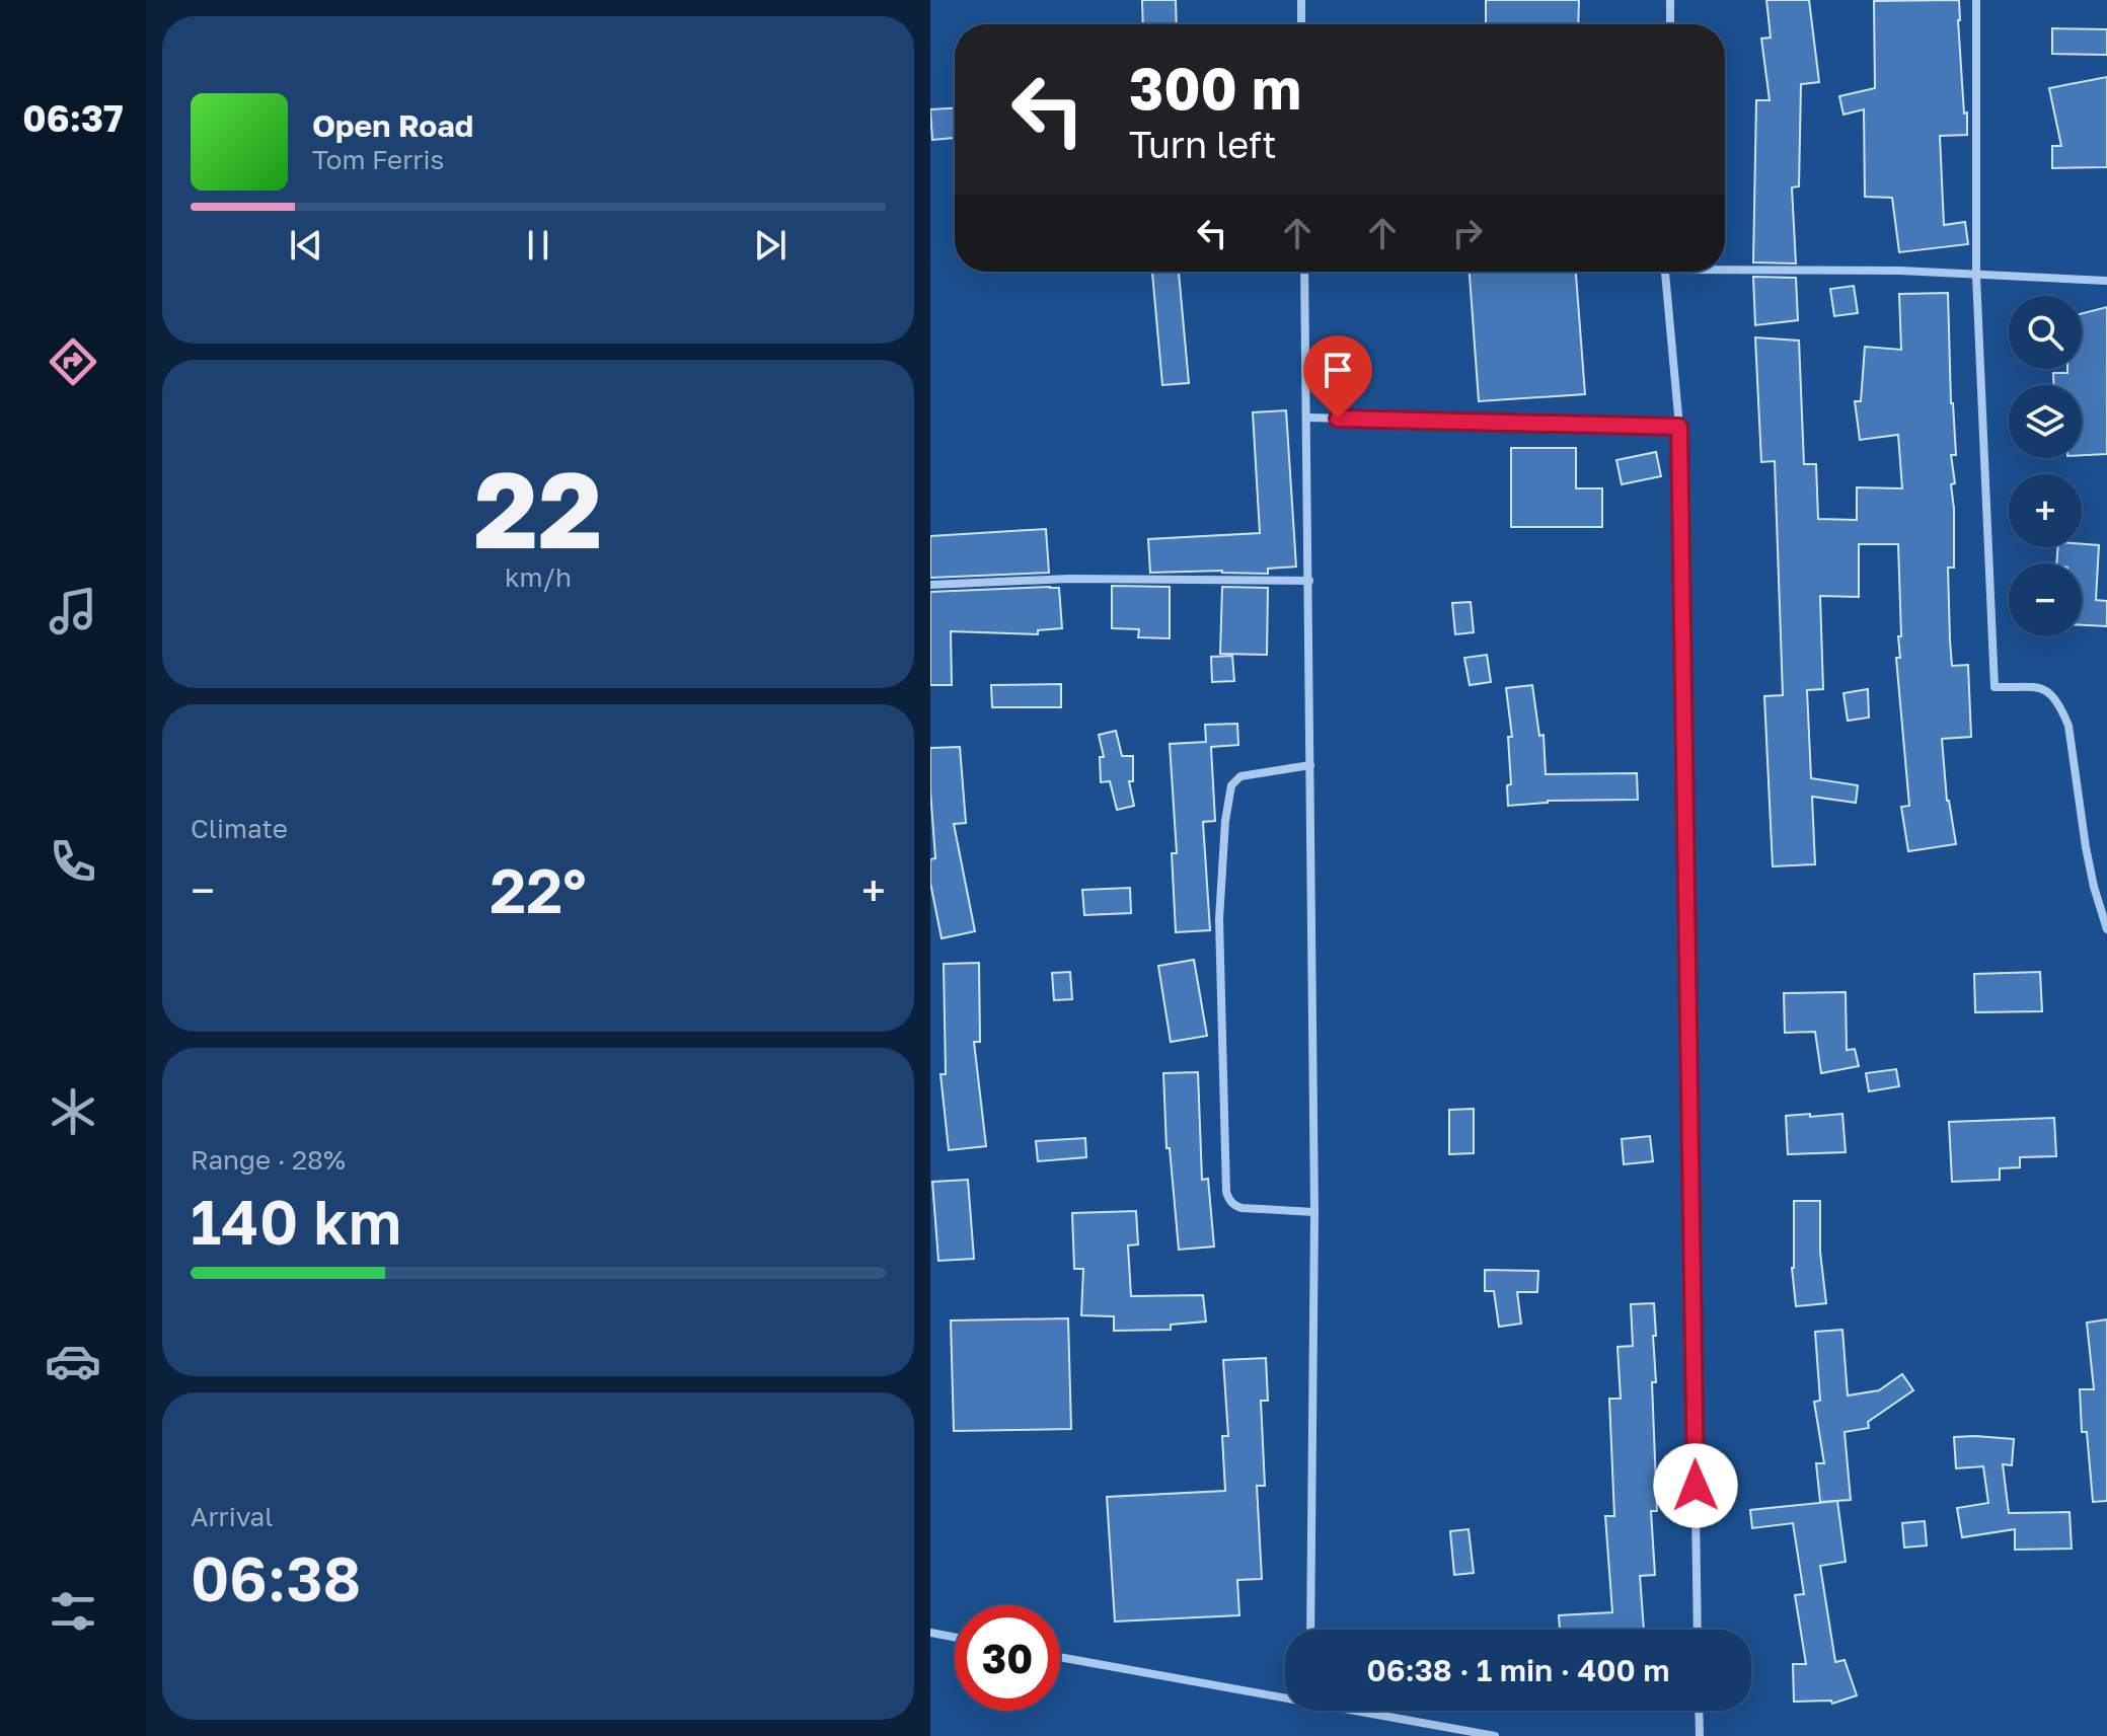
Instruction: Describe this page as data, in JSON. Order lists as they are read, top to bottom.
{
  "page": {
    "tabs": "06:37",
    "turn": ["300 m", "Turn left"],
    "song": ["Open Road", "Tom Ferris"],
    "map_buttons": ["+", "−"],
    "tile": [
      ["22", "km/h"],
      "Climate",
      ["Range · 28%", "140 km"],
      ["Arrival", "06:38"]
    ],
    "heat": ["−", "22°", "+"],
    "limit": "30",
    "trip": "06:38 · 1 min · 400 m"
  }
}
